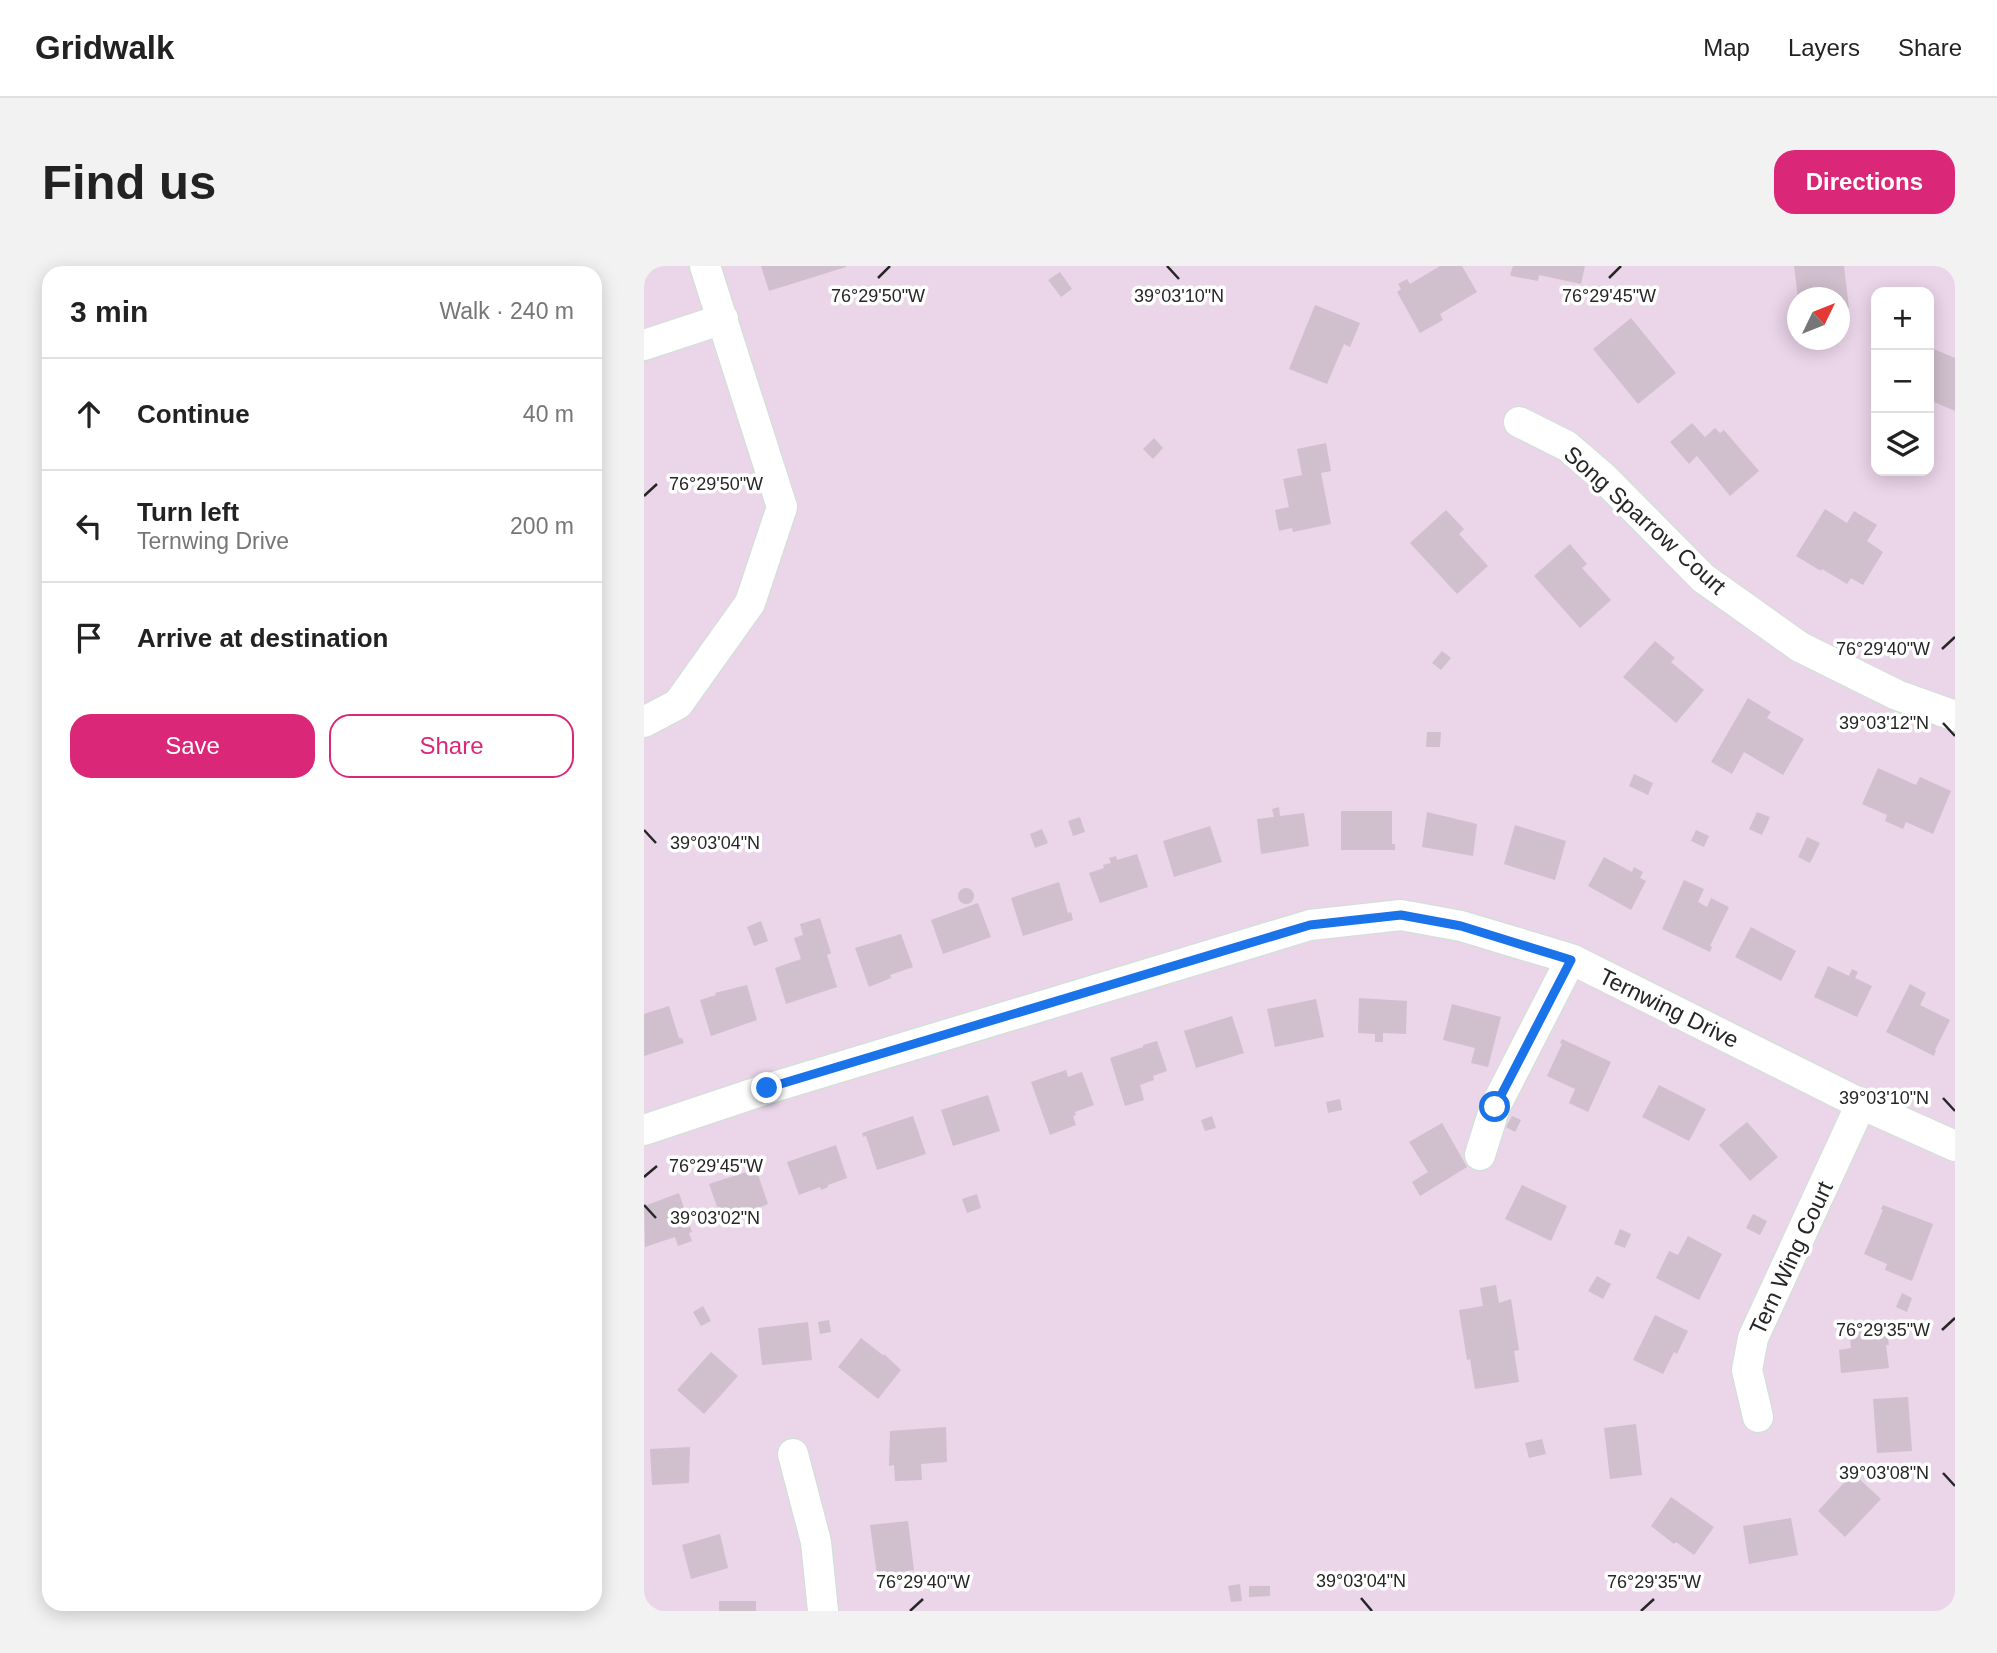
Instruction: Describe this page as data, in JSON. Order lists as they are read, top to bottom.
{
  "streets": {
    "street": ["Song Sparrow Court", "Ternwing Drive", "Tern Wing Court"]
  },
  "crossings": [
    ["Ternwing Drive", "Tern Wing Court"]
  ],
  "north": "top right",
  "page": {
    "header": "Gridwalk",
    "nav": ["Map", "Layers", "Share"],
    "buttons": [
      "Directions",
      ["Save", "Share"]
    ],
    "title": "Find us",
    "heading": ["3 min", "Walk · 240 m"],
    "map_buttons": ["+", "−"],
    "list": [
      ["Continue", "40 m"],
      ["Turn left", "Ternwing Drive", "200 m"],
      "Arrive at destination"
    ]
  },
  "coordinates": [
    "76°29'50\"W",
    "76°29'45\"W",
    "39°03'10\"N",
    "76°29'40\"W",
    "39°03'12\"N",
    "39°03'04\"N",
    "39°03'02\"N",
    "76°29'35\"W",
    "39°03'08\"N"
  ]
}
